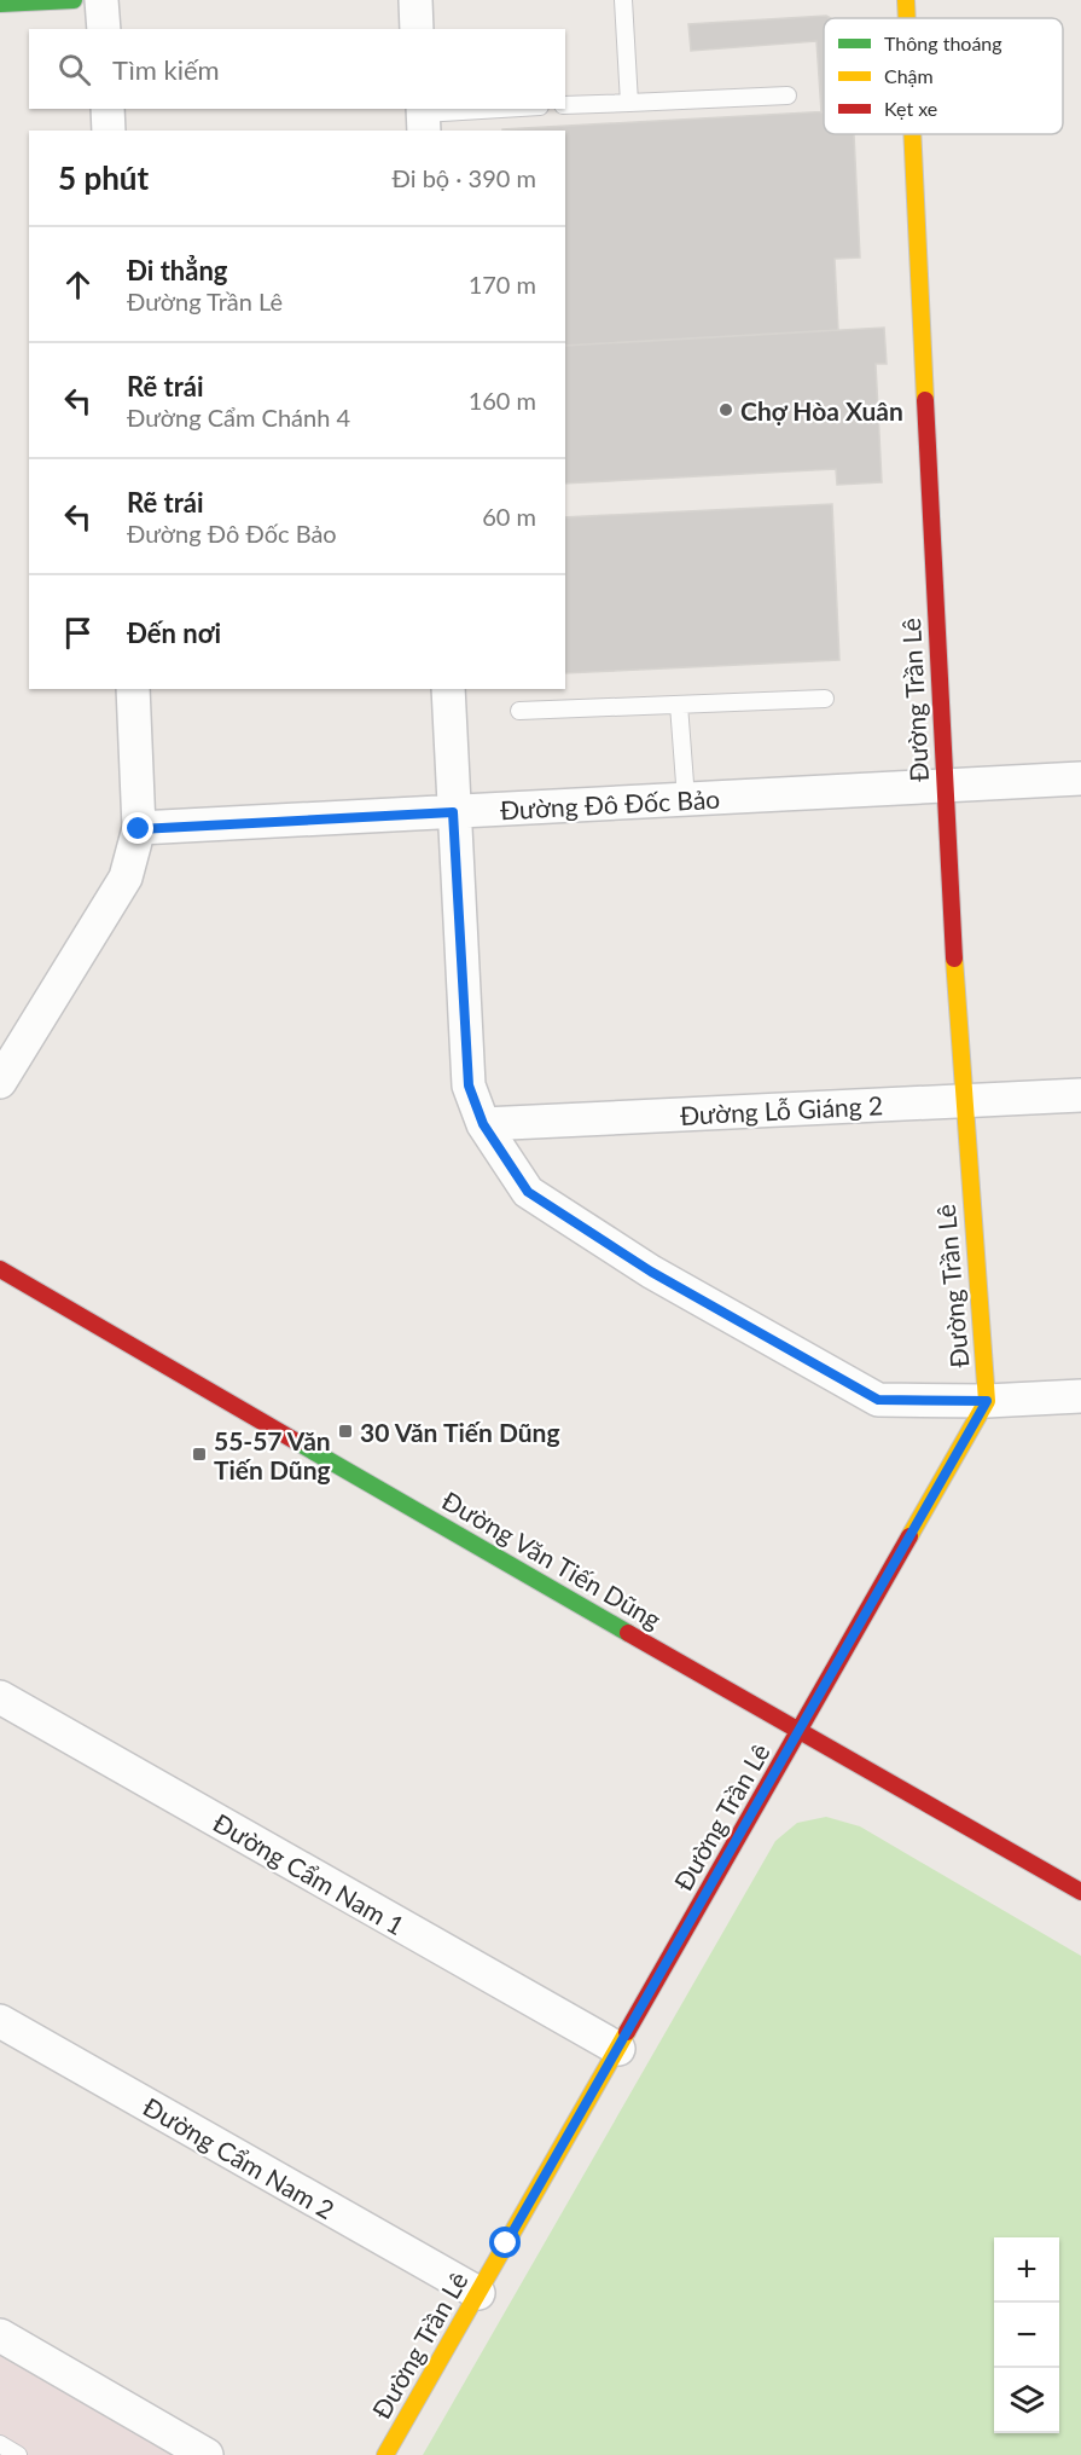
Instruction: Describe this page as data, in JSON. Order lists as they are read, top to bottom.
{
  "streets": {
    "street": [
      "Đường Trần Lê",
      "Đường Đô Đốc Bảo",
      "Đường Lỗ Giáng 2",
      "Đường Văn Tiến Dũng",
      "Đường Cẩm Nam 1",
      "Đường Cẩm Nam 2"
    ]
  },
  "crossings": [
    ["Đường Trần Lê", "Đường Đô Đốc Bảo"],
    ["Đường Trần Lê", "Đường Lỗ Giáng 2"],
    ["Đường Trần Lê", "Đường Văn Tiến Dũng"],
    ["Đường Trần Lê", "Đường Cẩm Nam 1"],
    ["Đường Trần Lê", "Đường Cẩm Nam 2"]
  ],
  "places": {
    "other": ["Chợ Hòa Xuân"],
    "transit": ["30 Văn Tiến Dũng", "55-57 Văn Tiến Dũng"]
  },
  "legend": ["Thông thoáng", "Chậm", "Kẹt xe"],
  "page": {
    "search": "Tìm kiếm",
    "heading": ["5 phút", "Đi bộ · 390 m"],
    "list": [
      ["Đi thẳng", "Đường Trần Lê", "170 m"],
      ["Rẽ trái", "Đường Cẩm Chánh 4", "160 m"],
      ["Rẽ trái", "Đường Đô Đốc Bảo", "60 m"],
      "Đến nơi"
    ],
    "map_buttons": ["+", "−"]
  }
}
